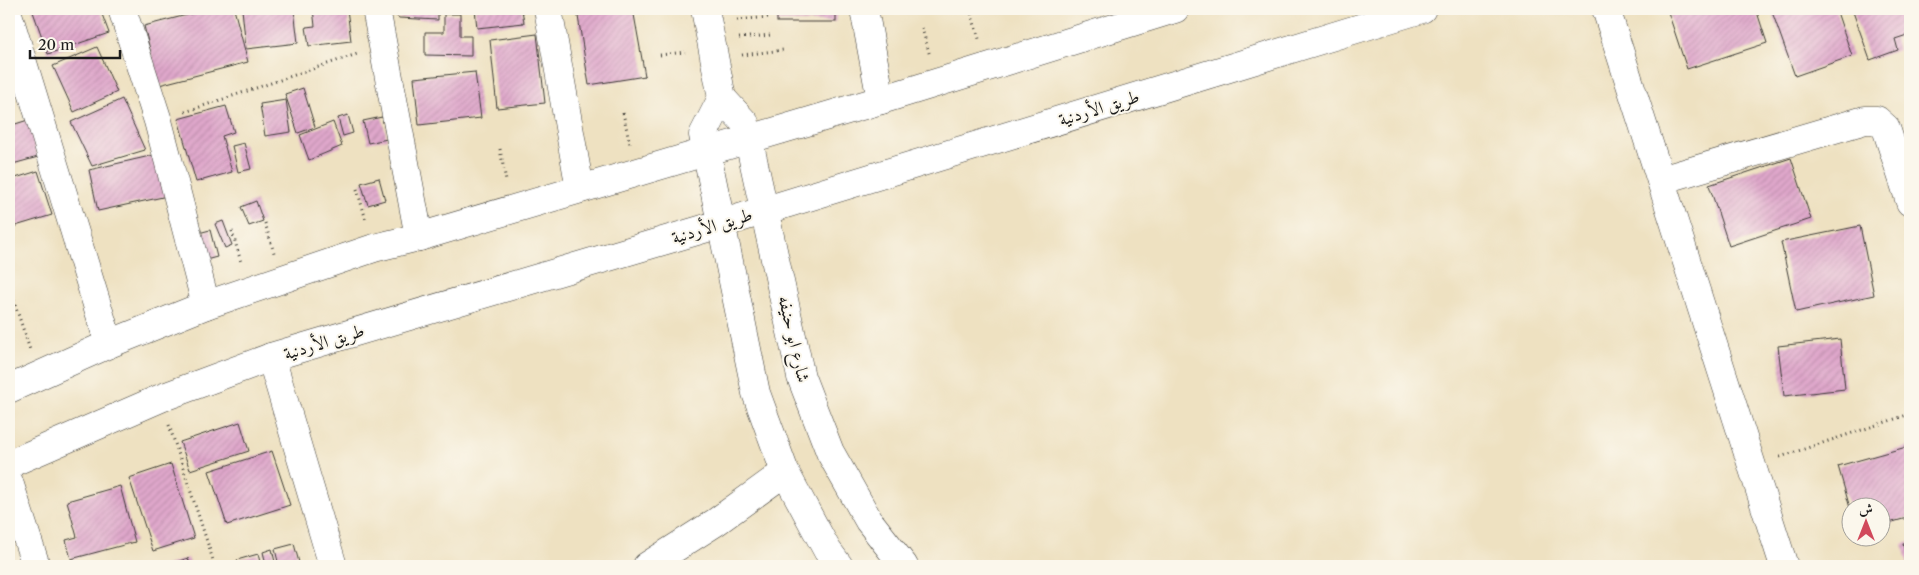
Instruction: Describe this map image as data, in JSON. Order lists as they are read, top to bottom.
{
  "streets": {
    "street": ["طريق الأردنية", "شارع ابو حنيفه"]
  },
  "crossings": [
    ["طريق الأردنية", "شارع ابو حنيفه"]
  ],
  "scale_bar": "20 m",
  "north": "top"
}
